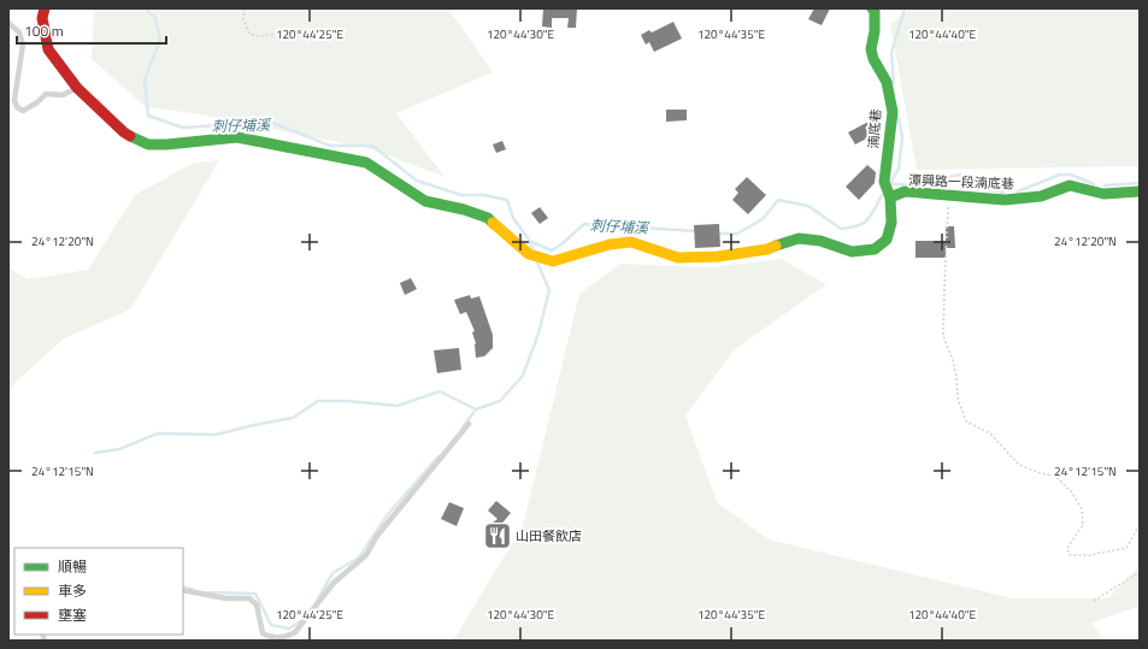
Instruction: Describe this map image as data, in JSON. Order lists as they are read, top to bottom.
{
  "streets": {
    "street": ["湳底巷", "潭興路一段湳底巷"]
  },
  "crossings": [
    ["湳底巷", "潭興路一段湳底巷"]
  ],
  "water": ["刺仔埔溪"],
  "places": {
    "restaurant": ["山田餐飲店"]
  },
  "legend": ["順暢", "車多", "壅塞"],
  "scale_bar": "100 m",
  "coordinates": [
    "120°44'25\"E",
    "120°44'30\"E",
    "120°44'35\"E",
    "120°44'40\"E",
    "24°12'20\"N",
    "24°12'15\"N"
  ]
}
